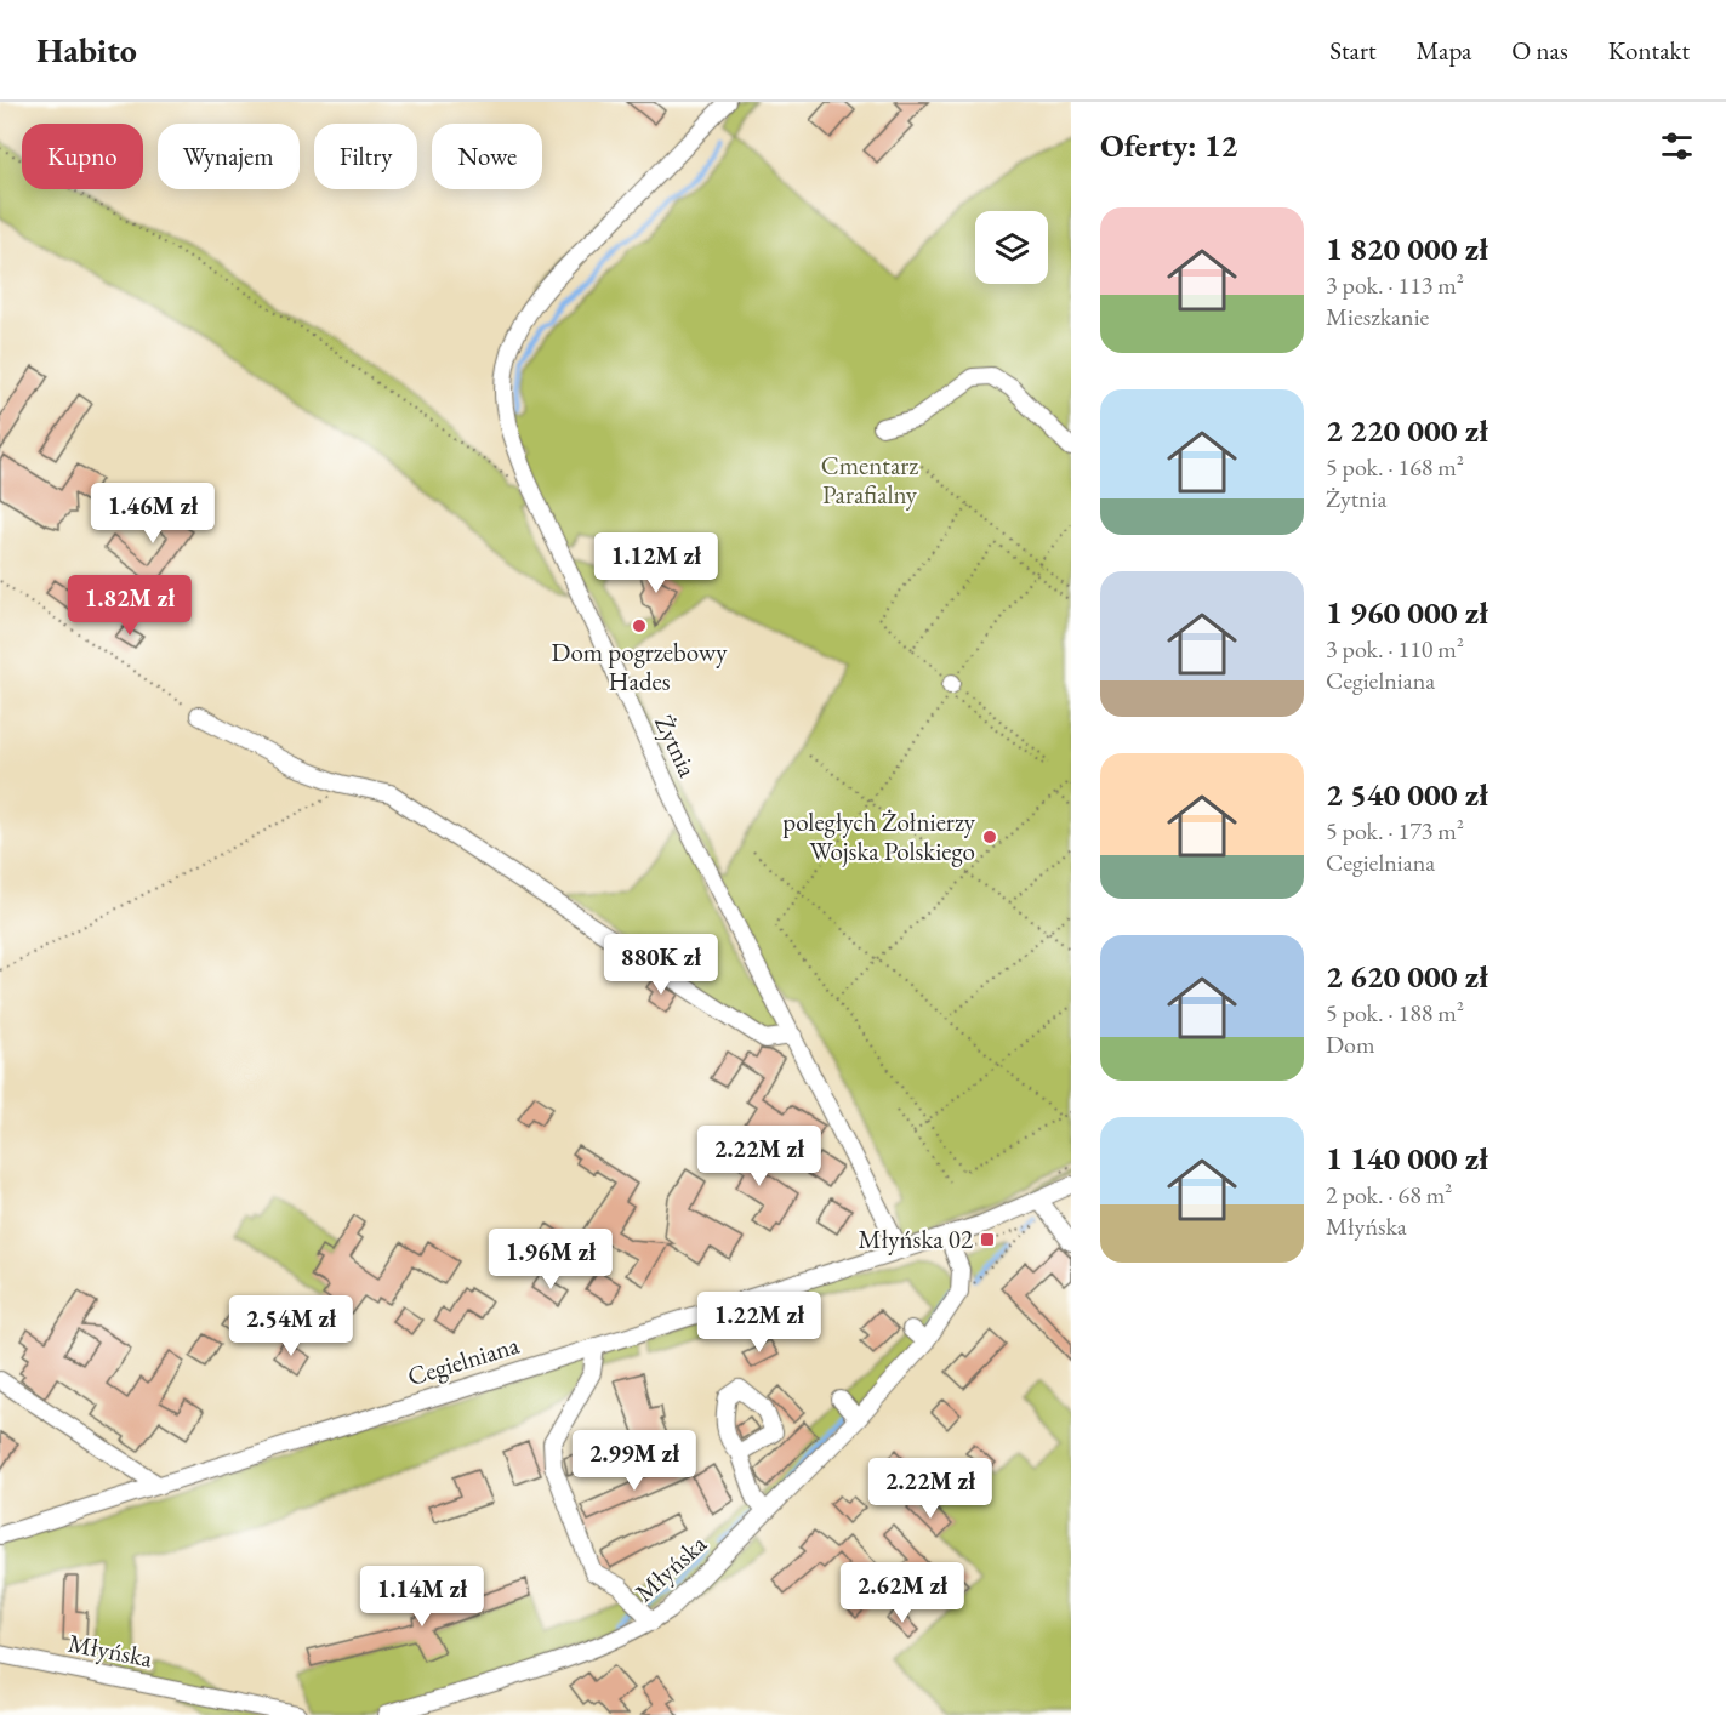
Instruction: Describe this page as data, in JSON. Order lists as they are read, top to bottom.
{
  "streets": {
    "street": ["Żytnia", "Cegielniana", "Młyńska"]
  },
  "crossings": [
    ["Żytnia", "Cegielniana"],
    ["Cegielniana", "Młyńska"]
  ],
  "parks": ["Cmentarz Parafialny"],
  "places": {
    "other": ["Dom pogrzebowy Hades", "poległych Żołnierzy Wojska Polskiego"],
    "transit": ["Młyńska 02"]
  },
  "page": {
    "header": "Habito",
    "nav": [
      "Start",
      "Mapa",
      "O nas",
      "Kontakt"
    ],
    "heading": "Oferty: 12",
    "chip": [
      "Kupno",
      "Wynajem",
      "Filtry",
      "Nowe"
    ],
    "list": [
      {
        "name": "1 820 000 zł",
        "note": "3 pok. · 113 m² · Mieszkanie"
      },
      {
        "name": "2 220 000 zł",
        "note": "5 pok. · 168 m² · Żytnia"
      },
      {
        "name": "1 960 000 zł",
        "note": "3 pok. · 110 m² · Cegielniana"
      },
      {
        "name": "2 540 000 zł",
        "note": "5 pok. · 173 m² · Cegielniana"
      },
      {
        "name": "2 620 000 zł",
        "note": "5 pok. · 188 m² · Dom"
      },
      {
        "name": "1 140 000 zł",
        "note": "2 pok. · 68 m² · Młyńska"
      }
    ],
    "price": [
      "1.46M zł",
      "1.12M zł",
      "1.82M zł",
      "880K zł",
      "2.22M zł",
      "1.96M zł",
      "1.22M zł",
      "2.54M zł",
      "2.99M zł",
      "2.22M zł",
      "2.62M zł",
      "1.14M zł"
    ]
  }
}
